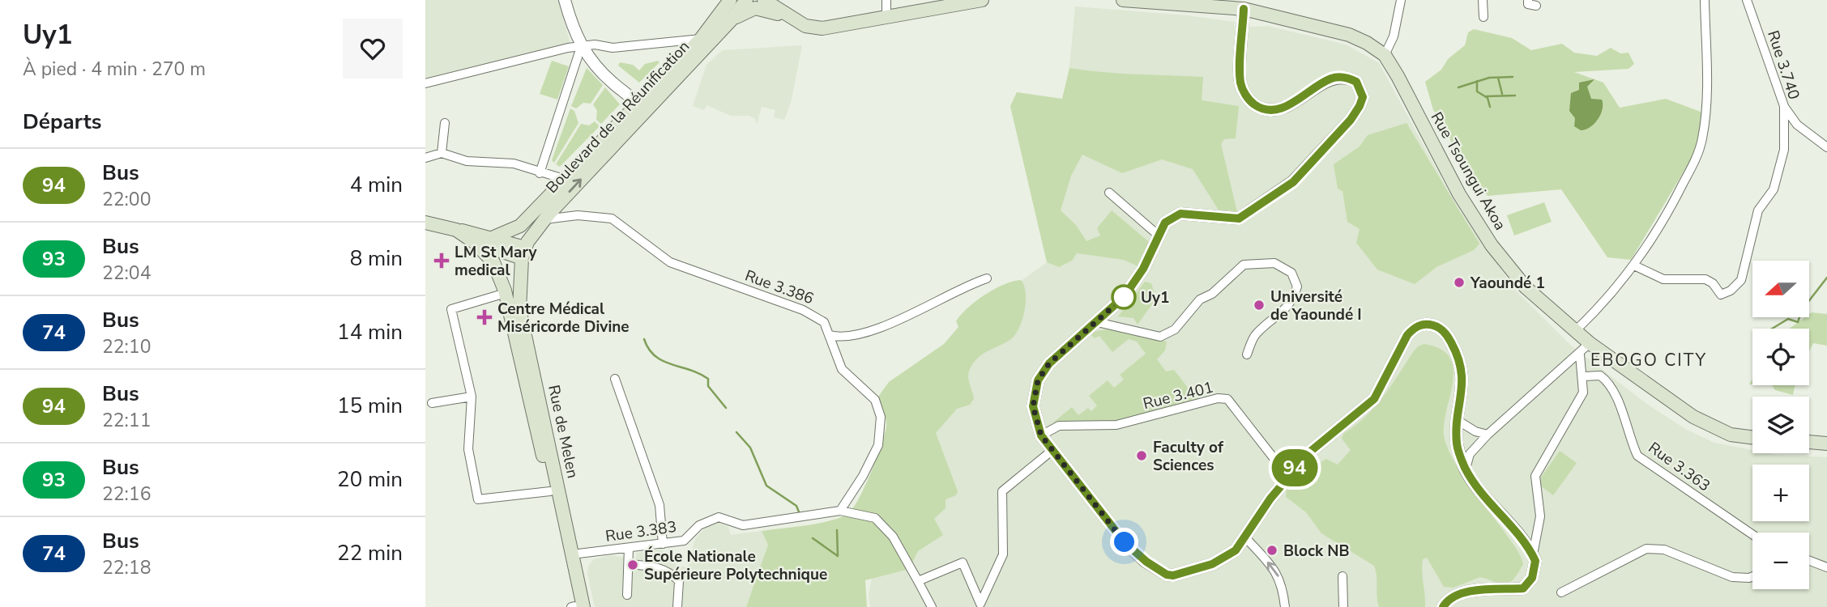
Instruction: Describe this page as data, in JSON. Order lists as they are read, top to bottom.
{
  "streets": {
    "main road": ["Boulevard de la Réunification", "Rue Tsoungui Akoa", "Rue de Melen"],
    "street": [
      "Rue 3.740",
      "Rue 3.386",
      "Rue 3.401",
      "Rue 3.363",
      "Rue 3.383"
    ]
  },
  "crossings": [
    ["Boulevard de la Réunification", "Rue 3.386"],
    ["Boulevard de la Réunification", "Rue de Melen"],
    ["Rue 3.386", "Rue 3.383"],
    ["Rue de Melen", "Rue 3.383"]
  ],
  "districts": ["EBOGO CITY"],
  "places": {
    "health": ["LM St Mary medical", "Centre Médical Miséricorde Divine"],
    "other": [
      "Yaoundé 1",
      "Uy1",
      "Université de Yaoundé I",
      "Faculty of Sciences",
      "Block NB",
      "École Nationale Supérieure Polytechnique"
    ]
  },
  "lines": ["bus line 94"],
  "north": "left",
  "page": {
    "heading": [
      ["Uy1", "À pied · 4 min · 270 m"],
      "Départs"
    ],
    "on_map": "94",
    "list": [
      {
        "mark": "94",
        "name": "Bus",
        "note": "22:00",
        "value": "4 min"
      },
      {
        "mark": "93",
        "name": "Bus",
        "note": "22:04",
        "value": "8 min"
      },
      {
        "mark": "74",
        "name": "Bus",
        "note": "22:10",
        "value": "14 min"
      },
      {
        "mark": "94",
        "name": "Bus",
        "note": "22:11",
        "value": "15 min"
      },
      {
        "mark": "93",
        "name": "Bus",
        "note": "22:16",
        "value": "20 min"
      },
      {
        "mark": "74",
        "name": "Bus",
        "note": "22:18",
        "value": "22 min"
      }
    ],
    "map_buttons": ["+", "−"]
  }
}
